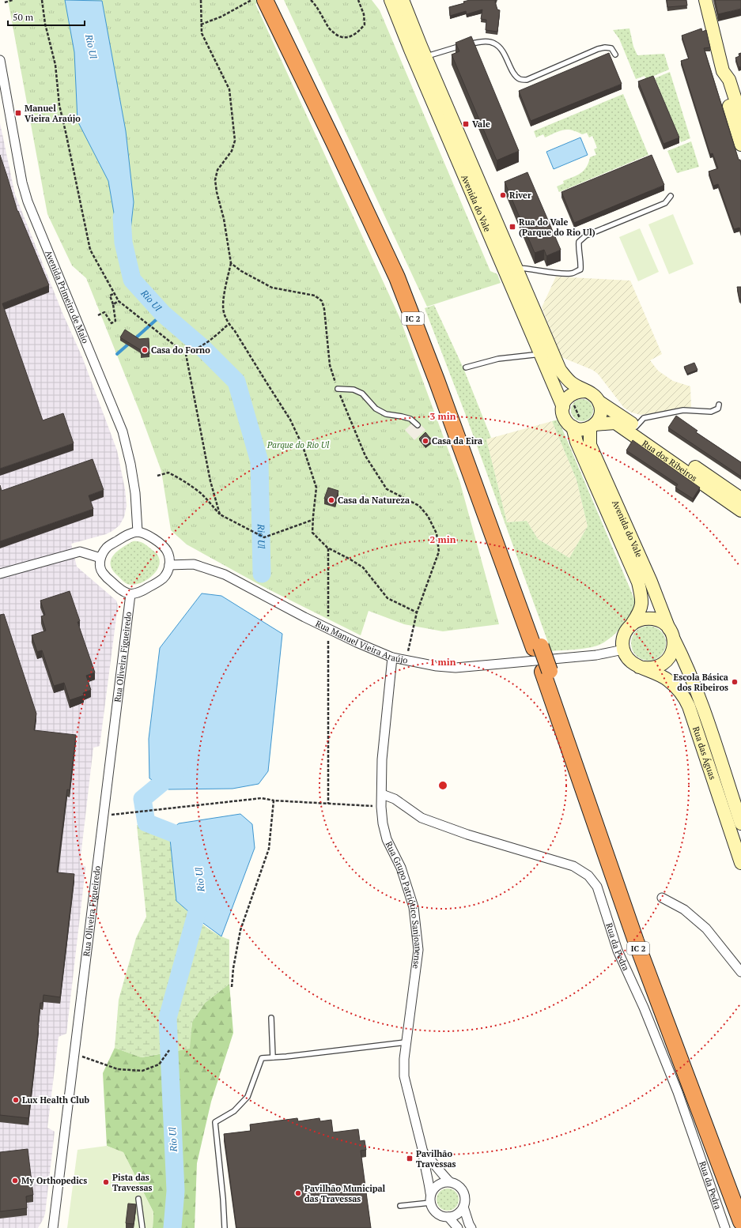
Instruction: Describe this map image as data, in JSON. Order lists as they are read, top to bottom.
{
  "streets": {
    "highway": ["IC 2"],
    "main road": ["Avenida do Vale", "Rua dos Ribeiros", "Rua das Águas"],
    "street": [
      "Avenida Primeiro de Maio",
      "Rua Manuel Vieira Araújo",
      "Rua Oliveira Figueiredo",
      "Rua Grupo Patriótico Sanjoanense",
      "Rua da Pedra"
    ]
  },
  "crossings": [
    ["Avenida do Vale", "Rua dos Ribeiros"],
    ["Avenida do Vale", "Rua Manuel Vieira Araújo"],
    ["Avenida do Vale", "Rua das Águas"],
    ["Avenida Primeiro de Maio", "Rua Manuel Vieira Araújo"],
    ["Avenida Primeiro de Maio", "Rua Oliveira Figueiredo"],
    ["Rua Manuel Vieira Araújo", "Rua Oliveira Figueiredo"],
    ["Rua Manuel Vieira Araújo", "Rua das Águas"],
    ["Rua Manuel Vieira Araújo", "Rua Grupo Patriótico Sanjoanense"],
    ["Rua Grupo Patriótico Sanjoanense", "Rua da Pedra"]
  ],
  "water": ["Rio Ul"],
  "parks": ["Parque do Rio Ul"],
  "places": {
    "transit": [
      "Manuel Vieira Araújo",
      "Vale",
      "Rua do Vale (Parque do Rio Ul)",
      "Pavilhão Travessas"
    ],
    "other": [
      "River",
      "Casa do Forno",
      "Casa da Eira",
      "Casa da Natureza",
      "Escola Básica dos Ribeiros",
      "Lux Health Club",
      "My Orthopedics",
      "Pista das Travessas",
      "Pavilhão Municipal das Travessas"
    ]
  },
  "scale_bar": "50 m",
  "rings": ["3 min", "2 min", "1 min"]
}
